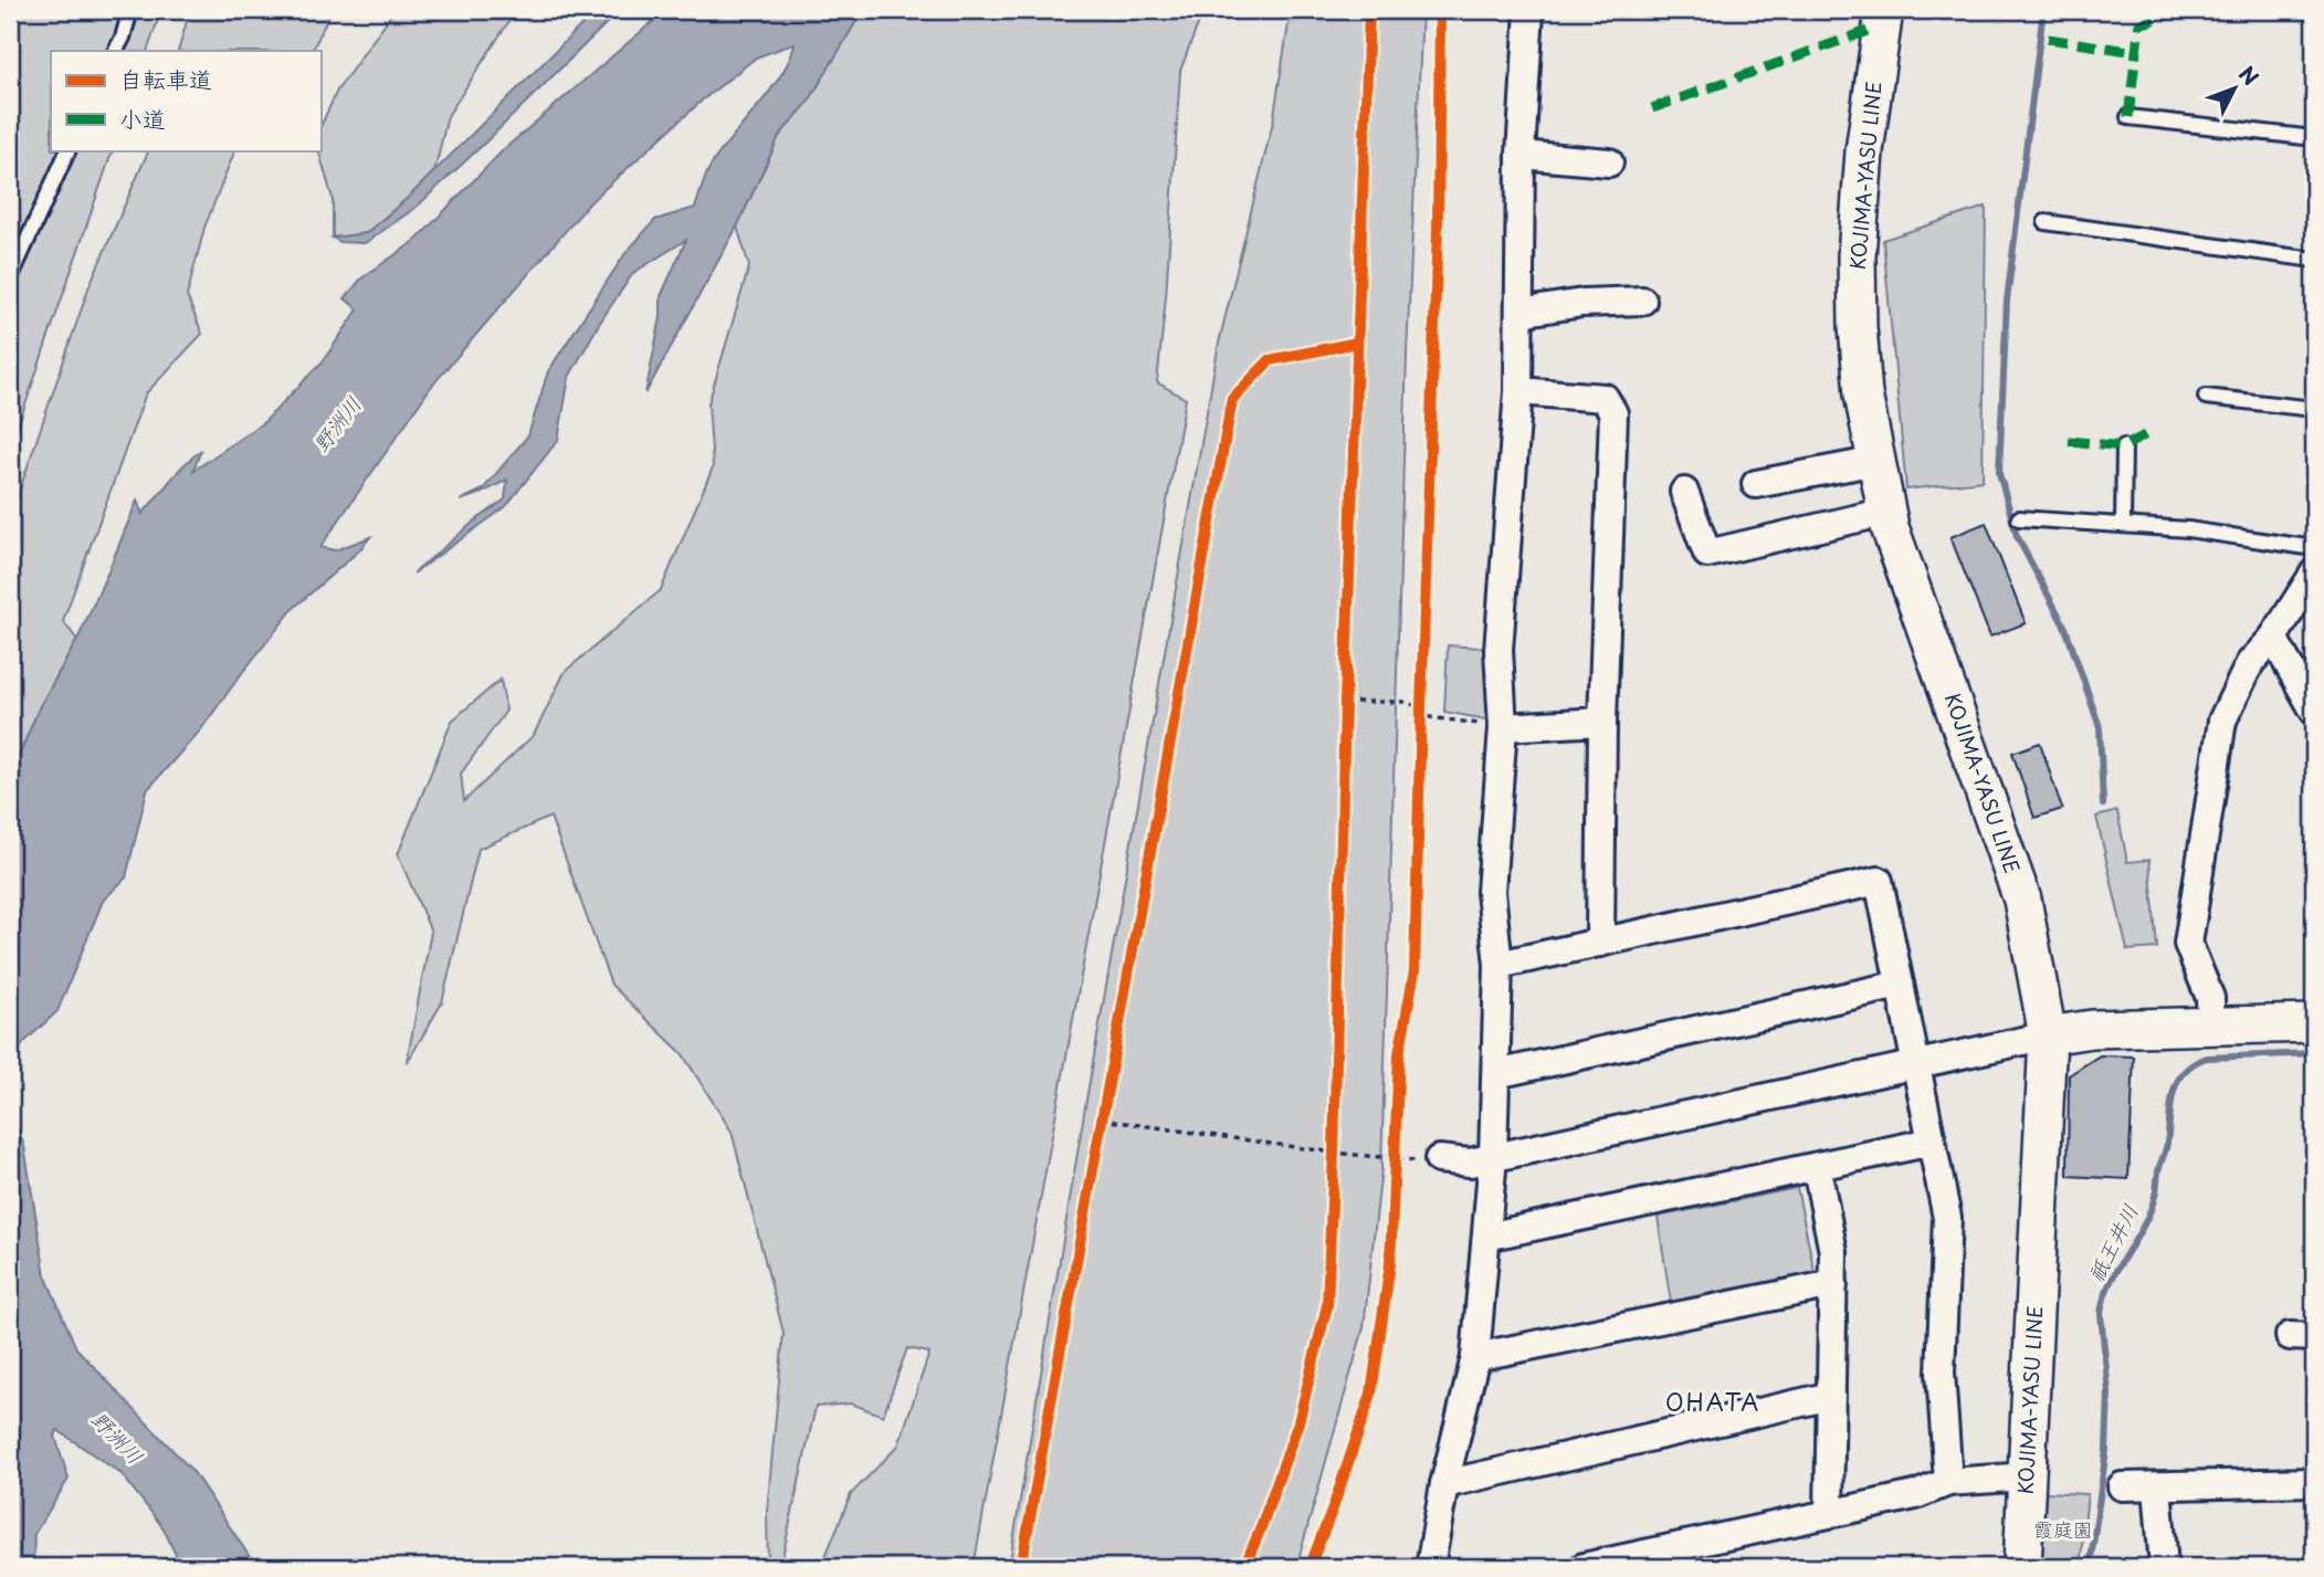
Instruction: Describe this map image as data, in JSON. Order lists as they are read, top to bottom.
{
  "streets": {
    "main road": ["KOJIMA-YASU LINE"]
  },
  "districts": ["OHATA"],
  "water": ["野洲川", "祇王井川"],
  "parks": ["霞庭園"],
  "legend": ["自転車道", "小道"],
  "north": "top right"
}
